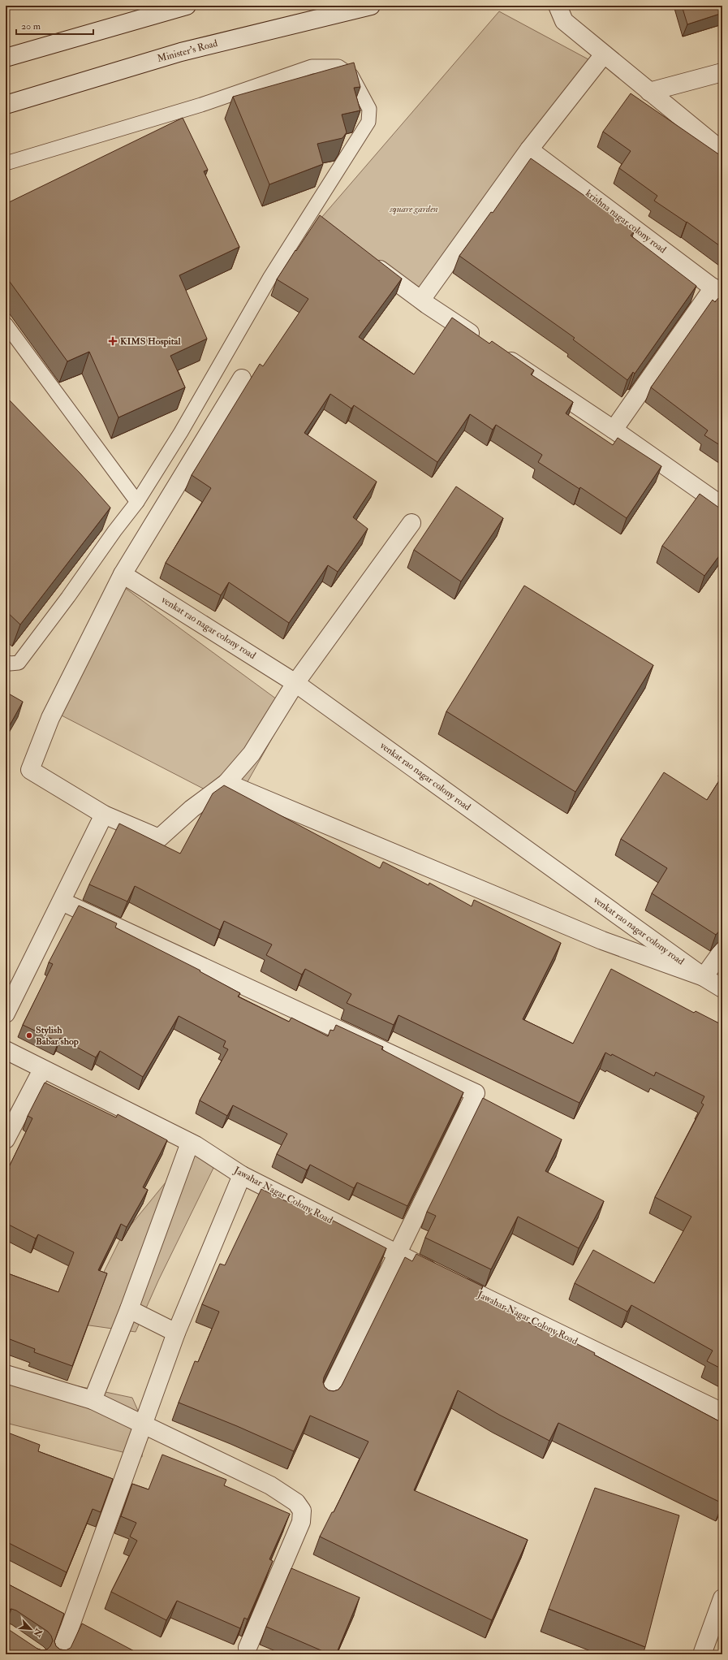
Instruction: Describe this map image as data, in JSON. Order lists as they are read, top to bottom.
{
  "streets": {
    "street": [
      "Minister's Road",
      "krishna nagar colony road",
      "venkat rao nagar colony road",
      "Jawahar Nagar Colony Road"
    ]
  },
  "parks": ["square garden"],
  "places": {
    "health": ["KIMS Hospital"],
    "other": ["Stylish Babar shop"]
  },
  "scale_bar": "20 m",
  "north": "bottom right"
}
